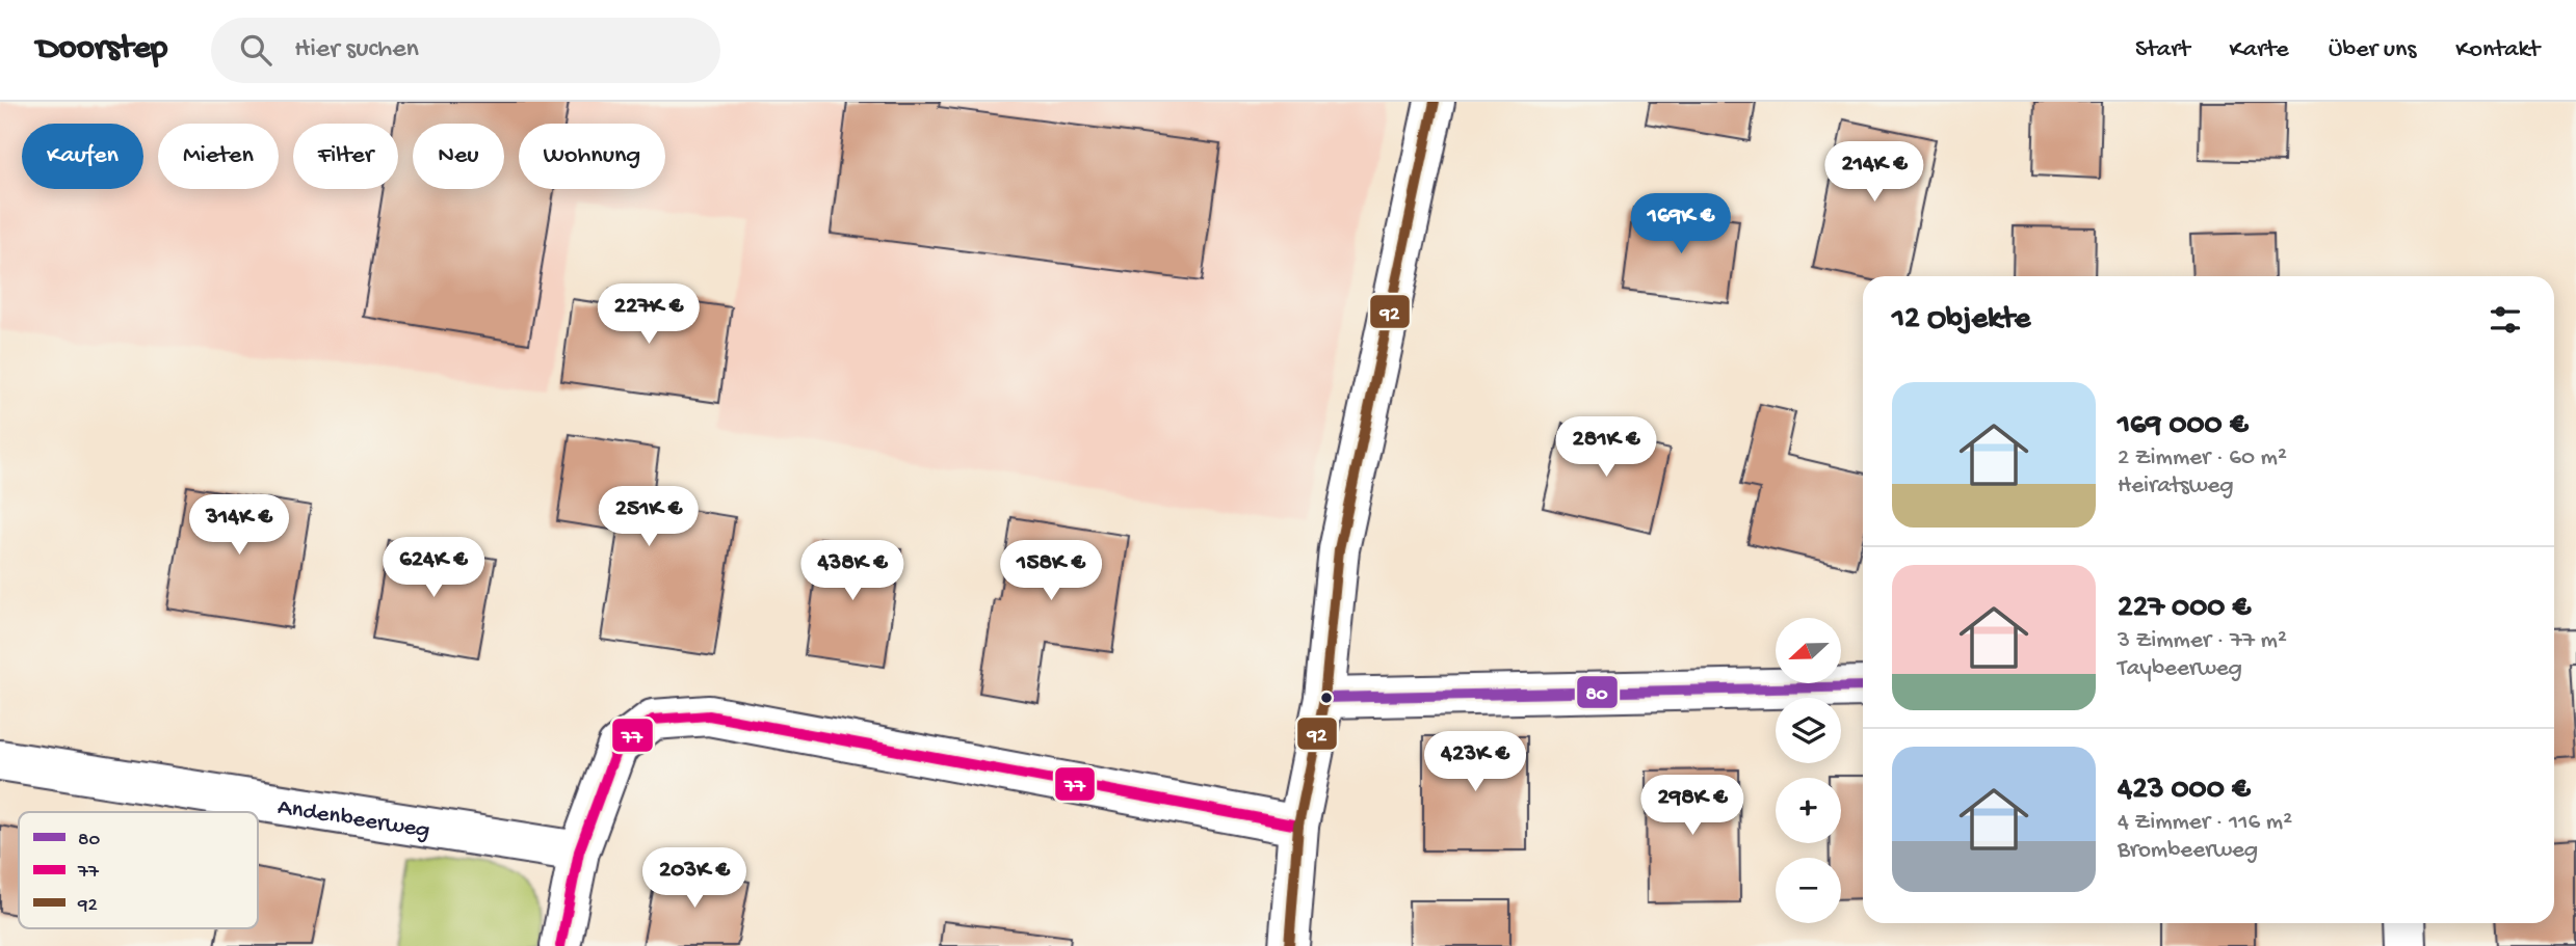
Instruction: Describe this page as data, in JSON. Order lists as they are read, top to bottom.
{
  "streets": {
    "street": ["Andenbeerweg"]
  },
  "lines": ["transit line 92", "transit line 80", "transit line 77"],
  "legend": ["80", "77", "92"],
  "north": "left",
  "page": {
    "header": "Doorstep",
    "search": "Hier suchen",
    "nav": [
      "Start",
      "Karte",
      "Über uns",
      "Kontakt"
    ],
    "chip": [
      "Kaufen",
      "Mieten",
      "Filter",
      "Neu",
      "Wohnung"
    ],
    "price": [
      "214K €",
      "169K €",
      "227K €",
      "281K €",
      "251K €",
      "314K €",
      "624K €",
      "438K €",
      "158K €",
      "423K €",
      "298K €",
      "203K €"
    ],
    "heading": "12 Objekte",
    "list": [
      {
        "name": "169 000 €",
        "note": "2 Zimmer · 60 m² · Heiratsweg"
      },
      {
        "name": "227 000 €",
        "note": "3 Zimmer · 77 m² · Taybeerweg"
      },
      {
        "name": "423 000 €",
        "note": "4 Zimmer · 116 m² · Brombeerweg"
      }
    ],
    "map_buttons": ["+", "−"]
  }
}
